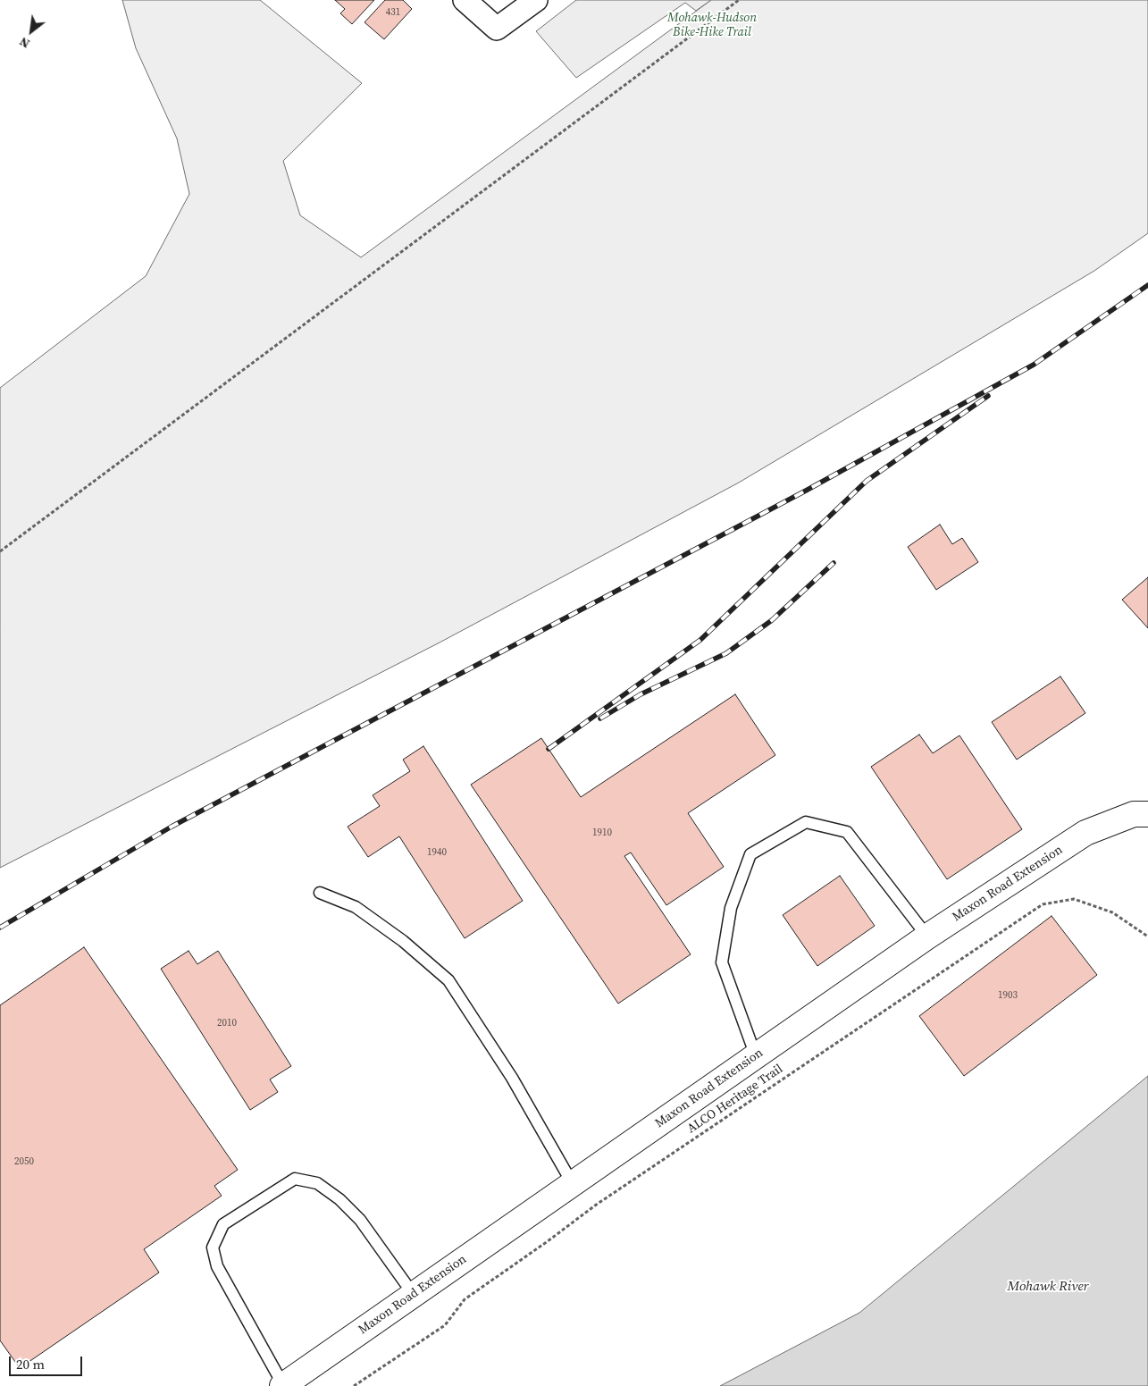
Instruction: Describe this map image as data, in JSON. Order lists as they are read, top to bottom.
{
  "streets": {
    "street": ["Maxon Road Extension"],
    "path": ["ALCO Heritage Trail"]
  },
  "water": ["Mohawk River"],
  "parks": ["Mohawk-Hudson Bike-Hike Trail"],
  "house_numbers": [
    "431",
    "1910",
    "1940",
    "1903",
    "2010",
    "2050"
  ],
  "scale_bar": "20 m",
  "north": "bottom left"
}
